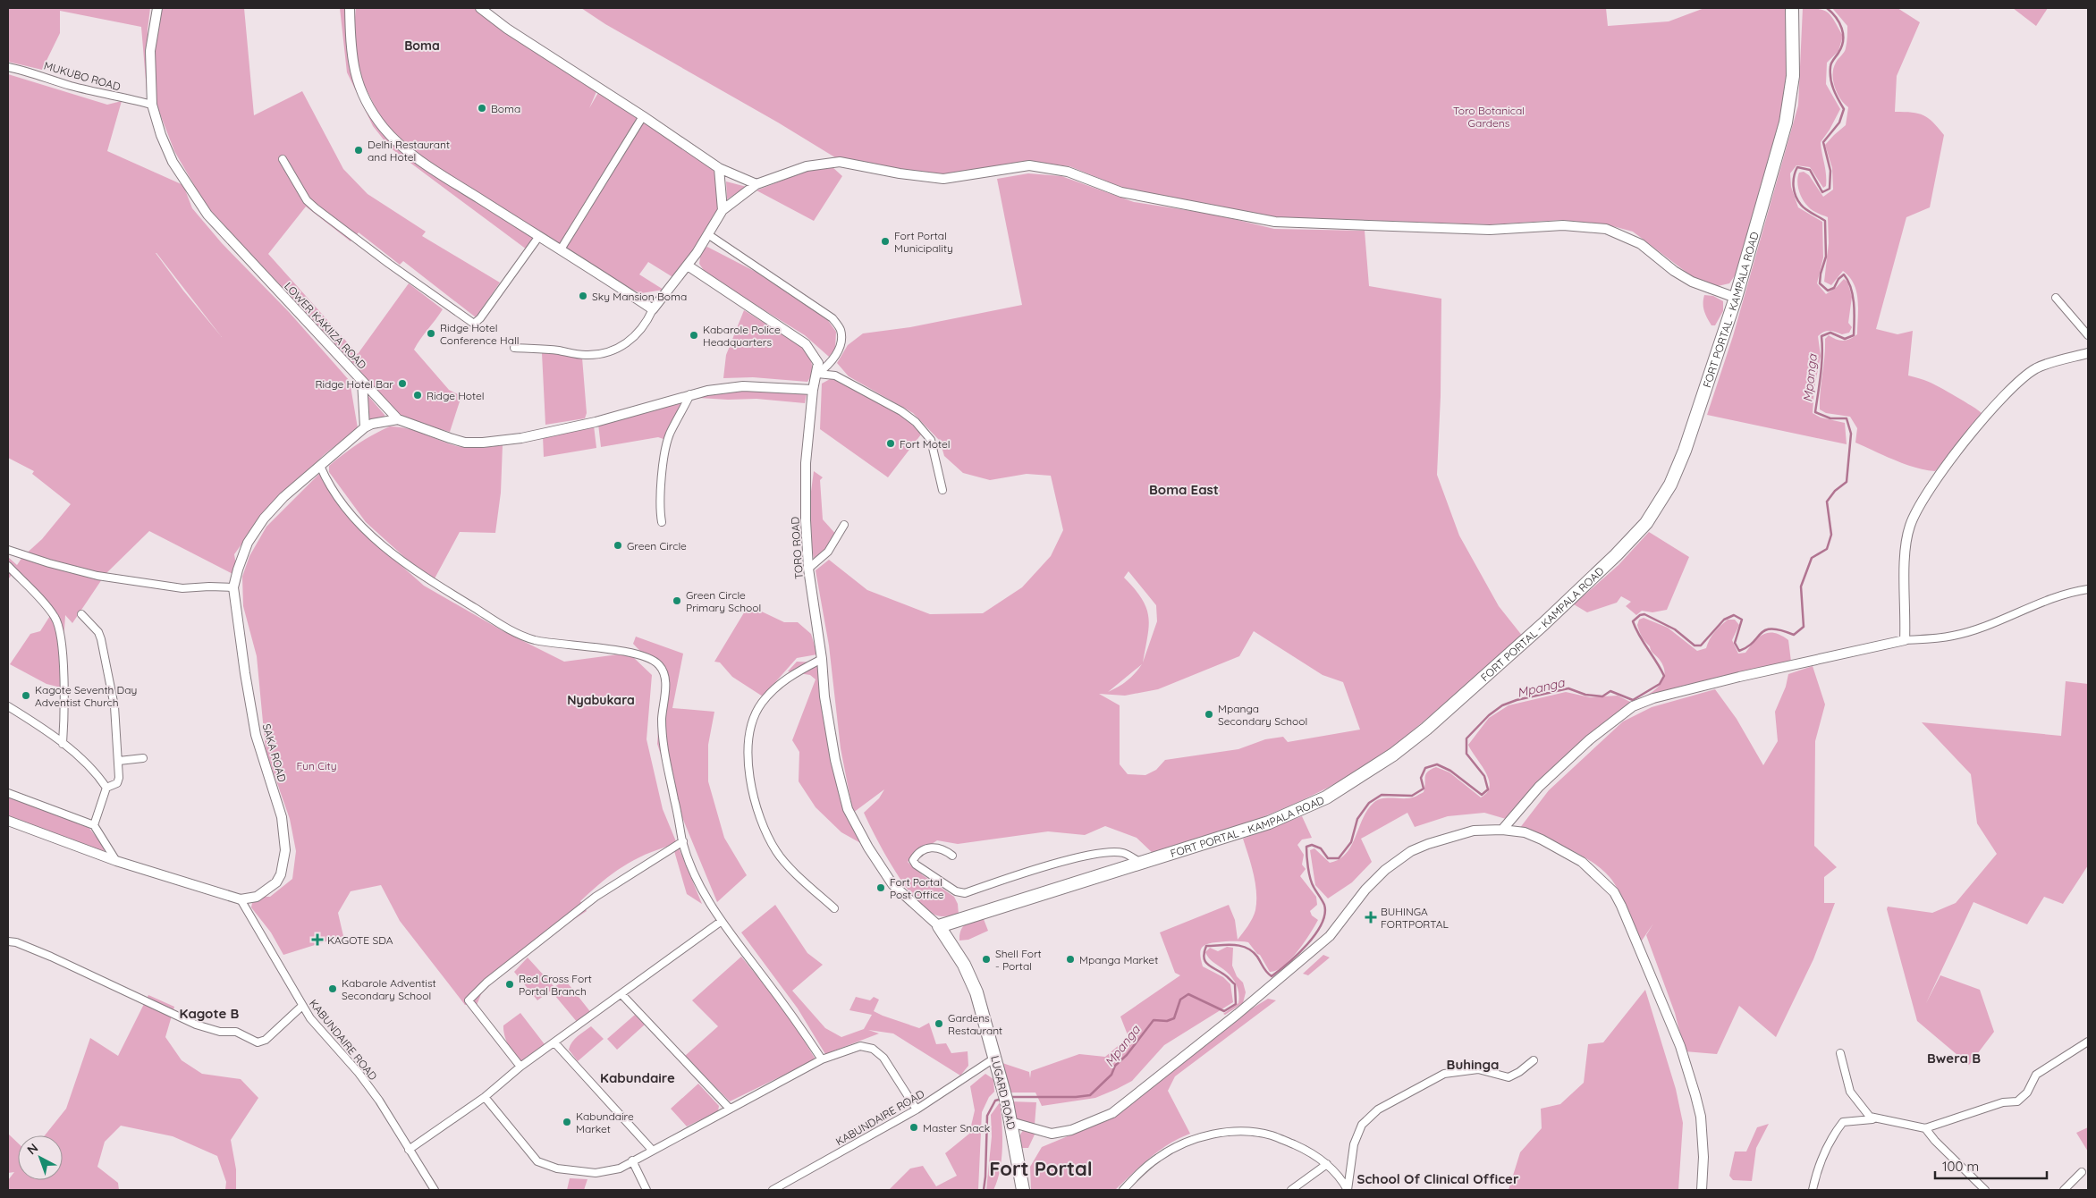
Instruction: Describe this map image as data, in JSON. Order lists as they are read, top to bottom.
{
  "streets": {
    "highway": ["FORT PORTAL - KAMPALA ROAD", "LUGARD ROAD"],
    "main road": ["LOWER KAKIIZA ROAD", "TORO ROAD", "SAKA ROAD"],
    "street": ["MUKUBO ROAD", "KABUNDAIRE ROAD"]
  },
  "crossings": [
    ["MUKUBO ROAD", "LOWER KAKIIZA ROAD"],
    ["FORT PORTAL - KAMPALA ROAD", "TORO ROAD"],
    ["FORT PORTAL - KAMPALA ROAD", "LUGARD ROAD"],
    ["LOWER KAKIIZA ROAD", "TORO ROAD"],
    ["LOWER KAKIIZA ROAD", "SAKA ROAD"],
    ["TORO ROAD", "LUGARD ROAD"],
    ["SAKA ROAD", "KABUNDAIRE ROAD"],
    ["KABUNDAIRE ROAD", "LUGARD ROAD"]
  ],
  "districts": [
    "Boma",
    "Boma East",
    "Nyabukara",
    "Kagote B",
    "Bwera B",
    "Buhinga",
    "Kabundaire",
    "Fort Portal",
    "School Of Clinical Officer"
  ],
  "water": ["Mpanga"],
  "parks": ["Toro Botanical Gardens", "Fun City"],
  "places": {
    "other": [
      "Boma",
      "Delhi Restaurant and Hotel",
      "Fort Portal Municipality",
      "Sky Mansion Boma",
      "Ridge Hotel Conference Hall",
      "Kabarole Police Headquarters",
      "Ridge Hotel Bar",
      "Ridge Hotel",
      "Fort Motel",
      "Green Circle",
      "Green Circle Primary School",
      "Kagote Seventh Day Adventist Church",
      "Mpanga Secondary School",
      "Fort Portal Post Office",
      "Shell Fort - Portal",
      "Mpanga Market",
      "Red Cross Fort Portal Branch",
      "Kabarole Adventist Secondary School",
      "Gardens Restaurant",
      "Kabundaire Market",
      "Master Snack"
    ],
    "health": ["BUHINGA FORTPORTAL", "KAGOTE SDA"]
  },
  "scale_bar": "100 m",
  "north": "top left"
}
